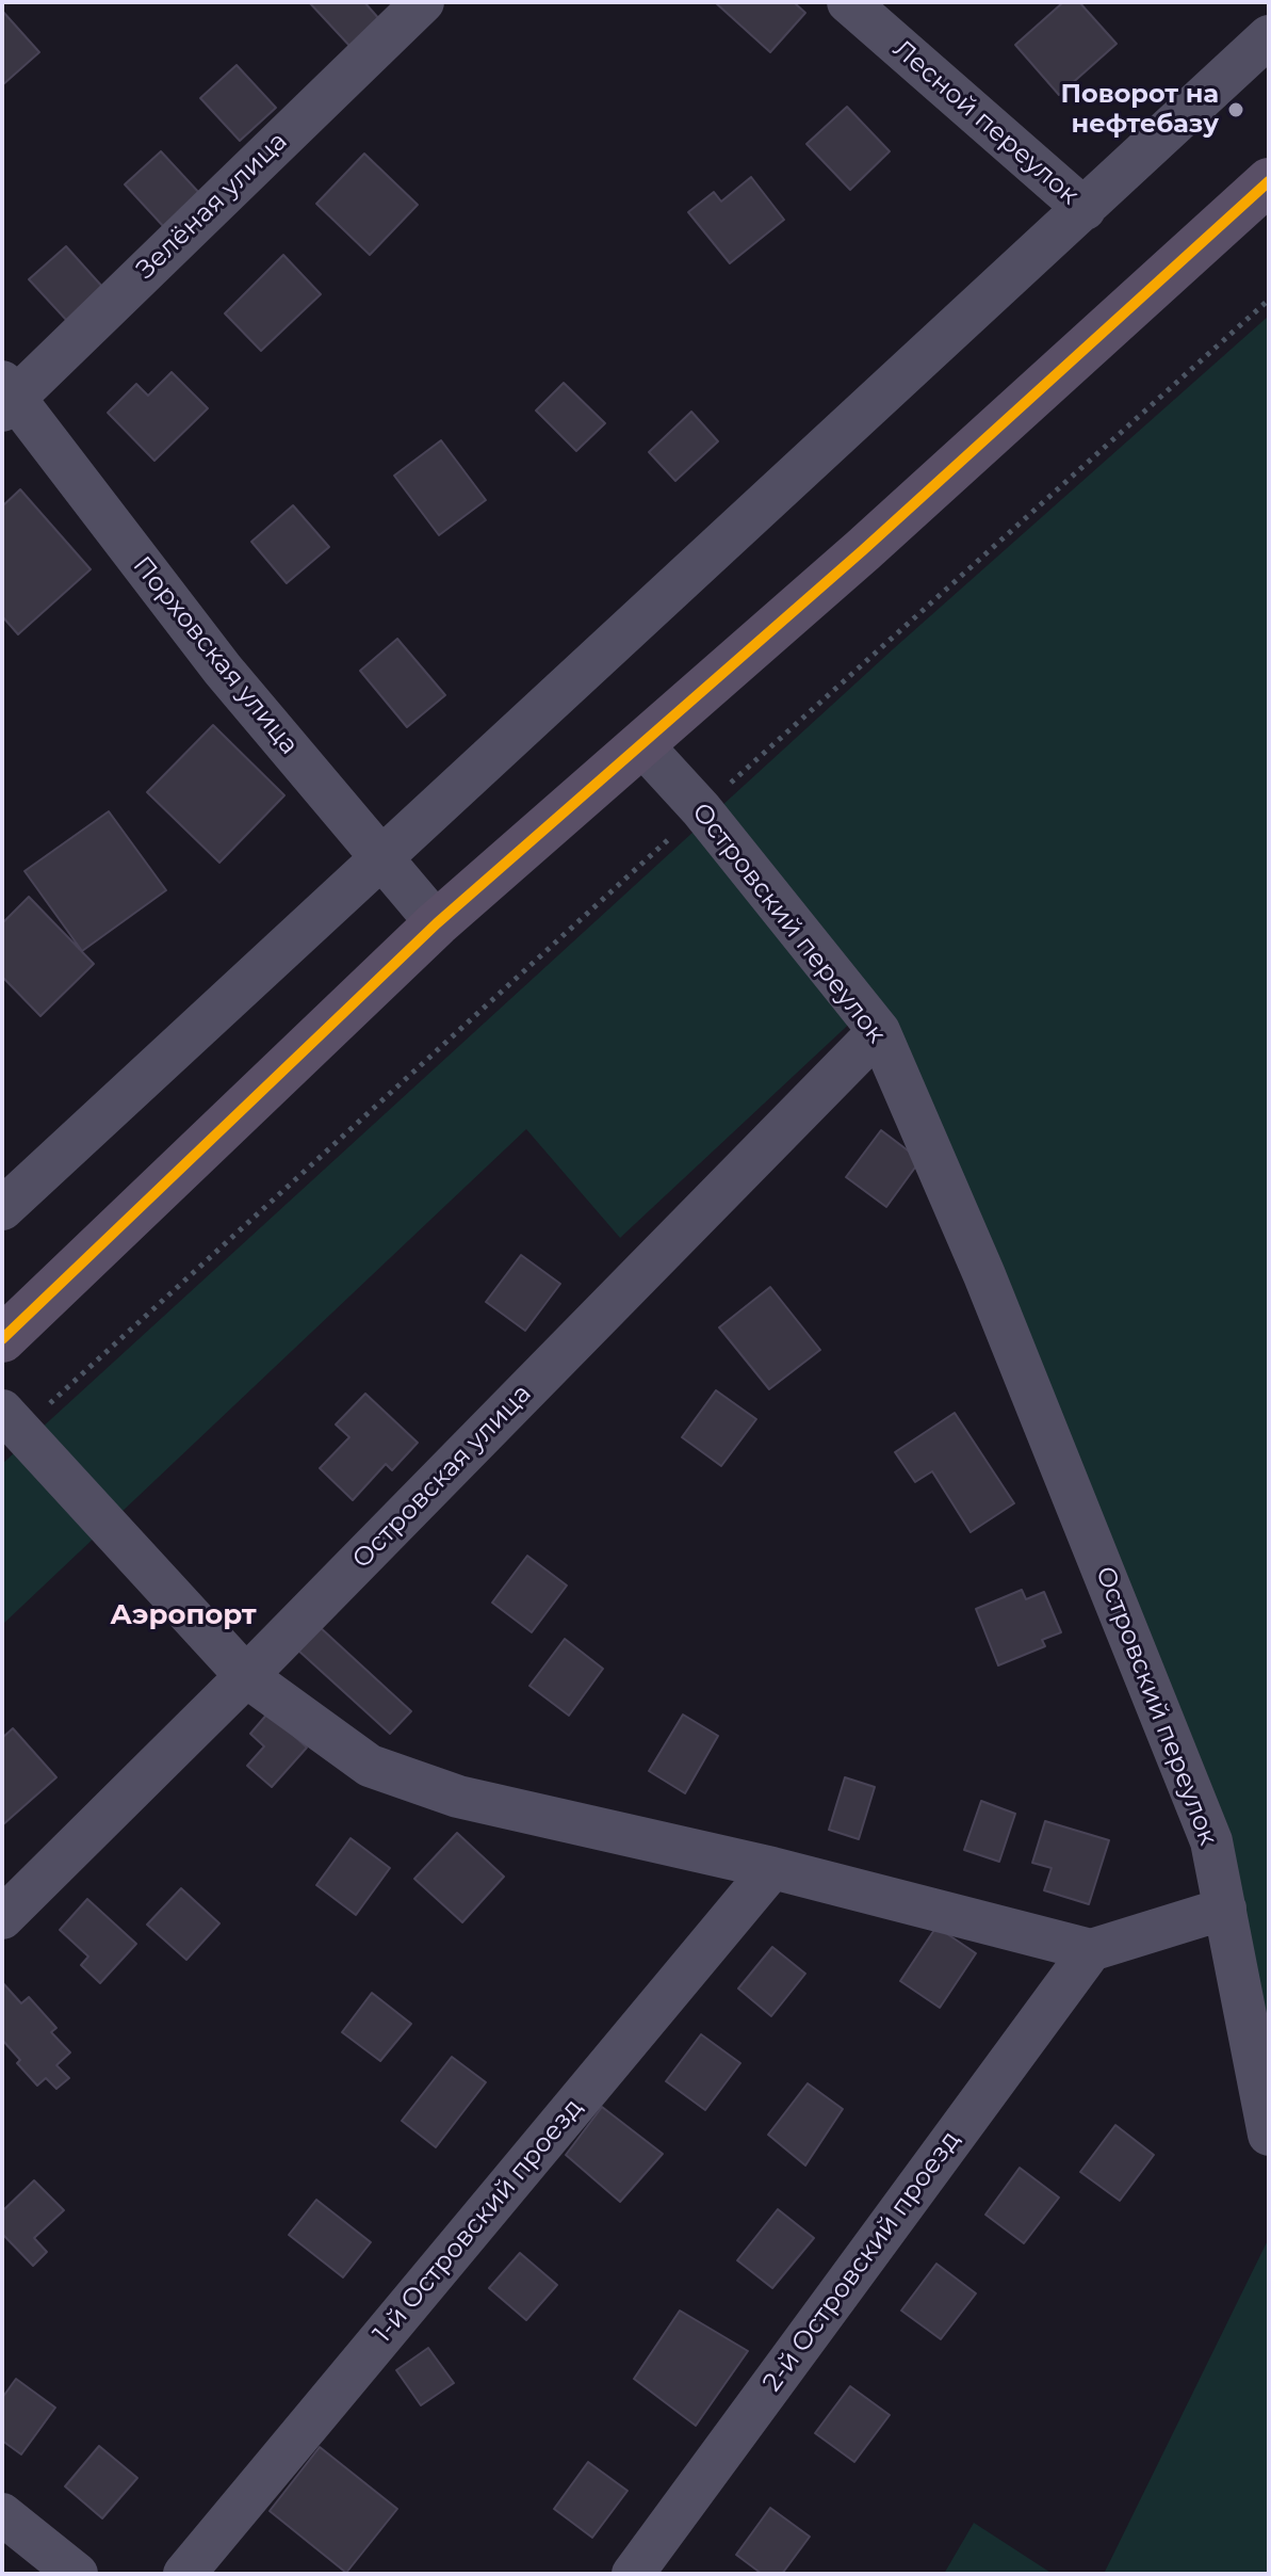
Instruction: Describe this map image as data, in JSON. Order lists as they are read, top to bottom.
{
  "streets": {
    "street": [
      "Лесной переулок",
      "Зелёная улица",
      "Порховская улица",
      "Островский переулок",
      "Островская улица",
      "1-й Островский проезд",
      "2-й Островский проезд"
    ]
  },
  "crossings": [
    ["Зелёная улица", "Порховская улица"],
    ["Островский переулок", "Островская улица"]
  ],
  "districts": ["Аэропорт"],
  "places": ["Поворот на нефтебазу"]
}
